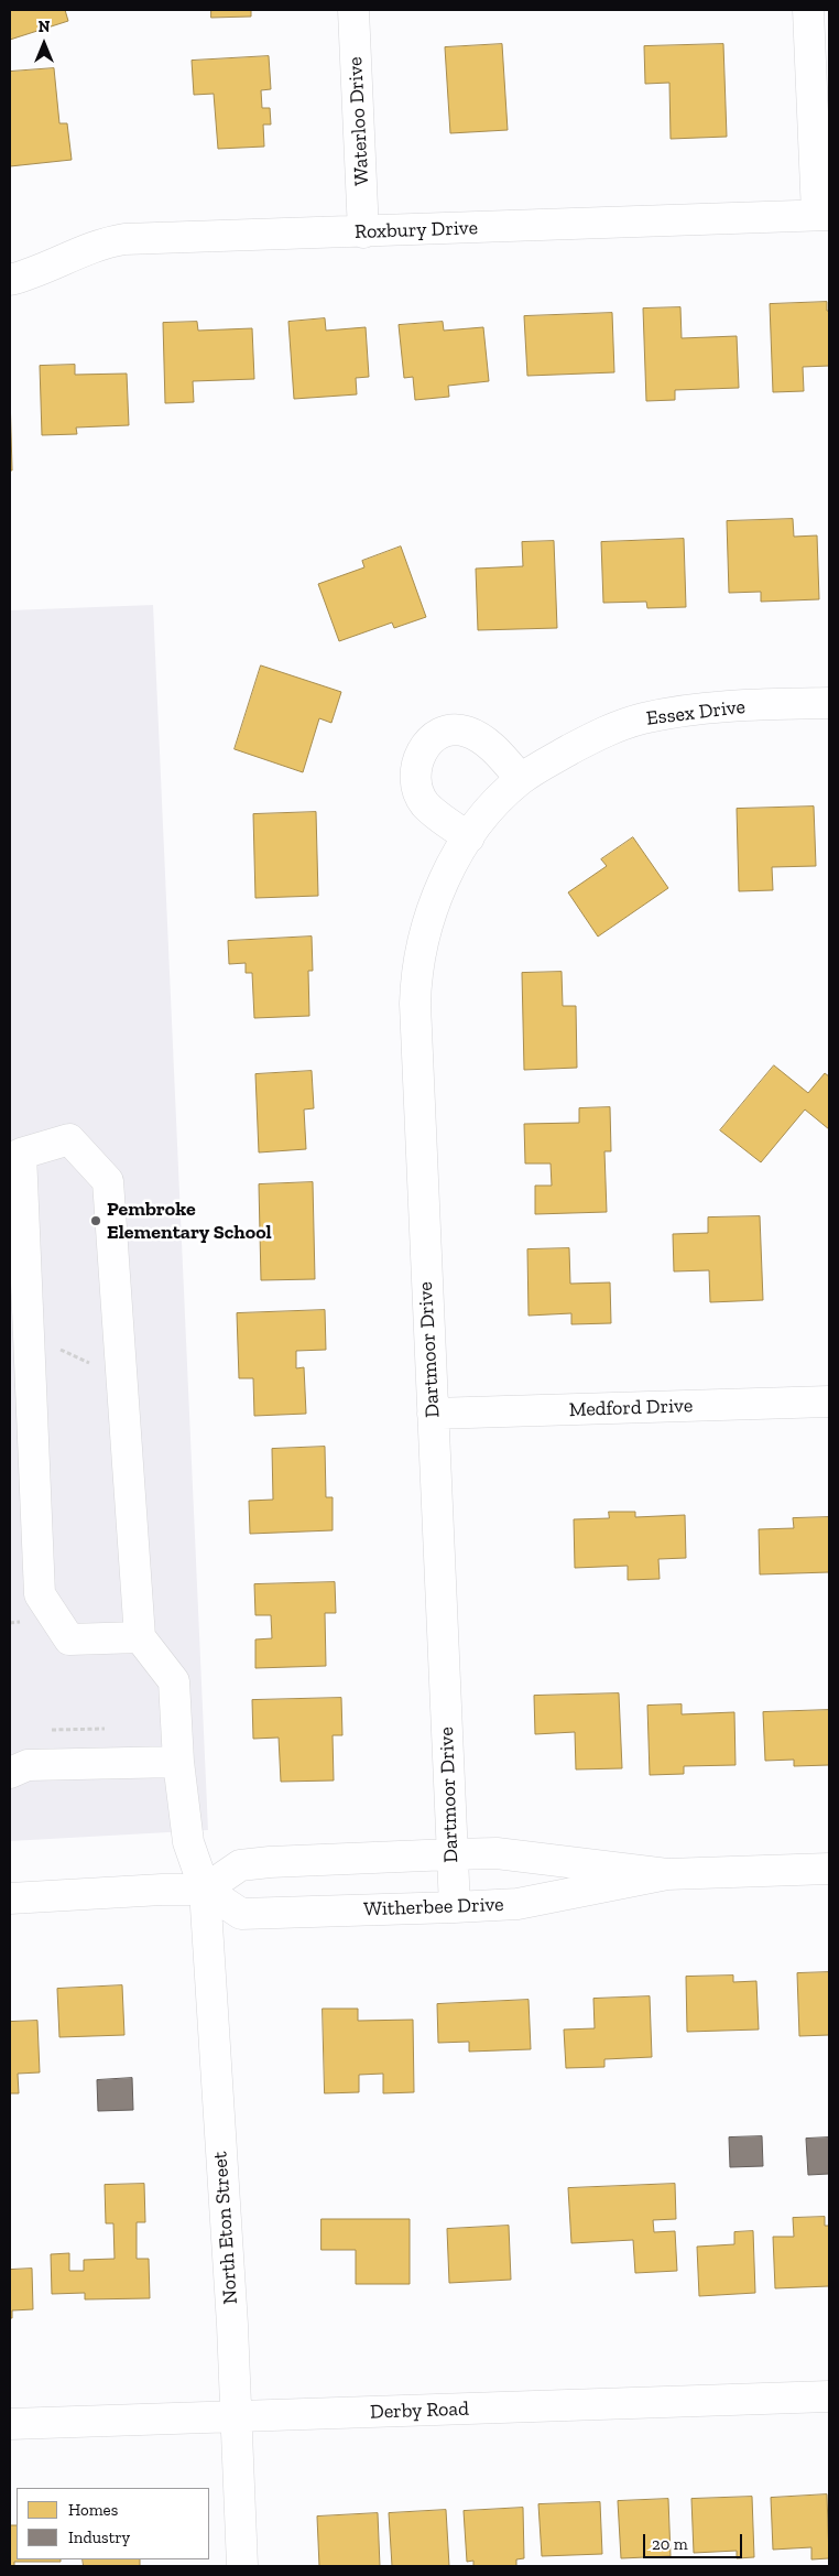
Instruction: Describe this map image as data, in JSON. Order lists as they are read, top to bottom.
{
  "streets": {
    "street": [
      "Waterloo Drive",
      "Roxbury Drive",
      "Essex Drive",
      "Dartmoor Drive",
      "Medford Drive",
      "Witherbee Drive",
      "North Eton Street",
      "Derby Road"
    ]
  },
  "crossings": [
    ["Waterloo Drive", "Roxbury Drive"],
    ["Essex Drive", "Dartmoor Drive"],
    ["Dartmoor Drive", "Medford Drive"],
    ["Dartmoor Drive", "Witherbee Drive"],
    ["Witherbee Drive", "North Eton Street"],
    ["North Eton Street", "Derby Road"]
  ],
  "places": ["Pembroke Elementary School"],
  "legend": ["Homes", "Industry"],
  "scale_bar": "20 m",
  "north": "top"
}
